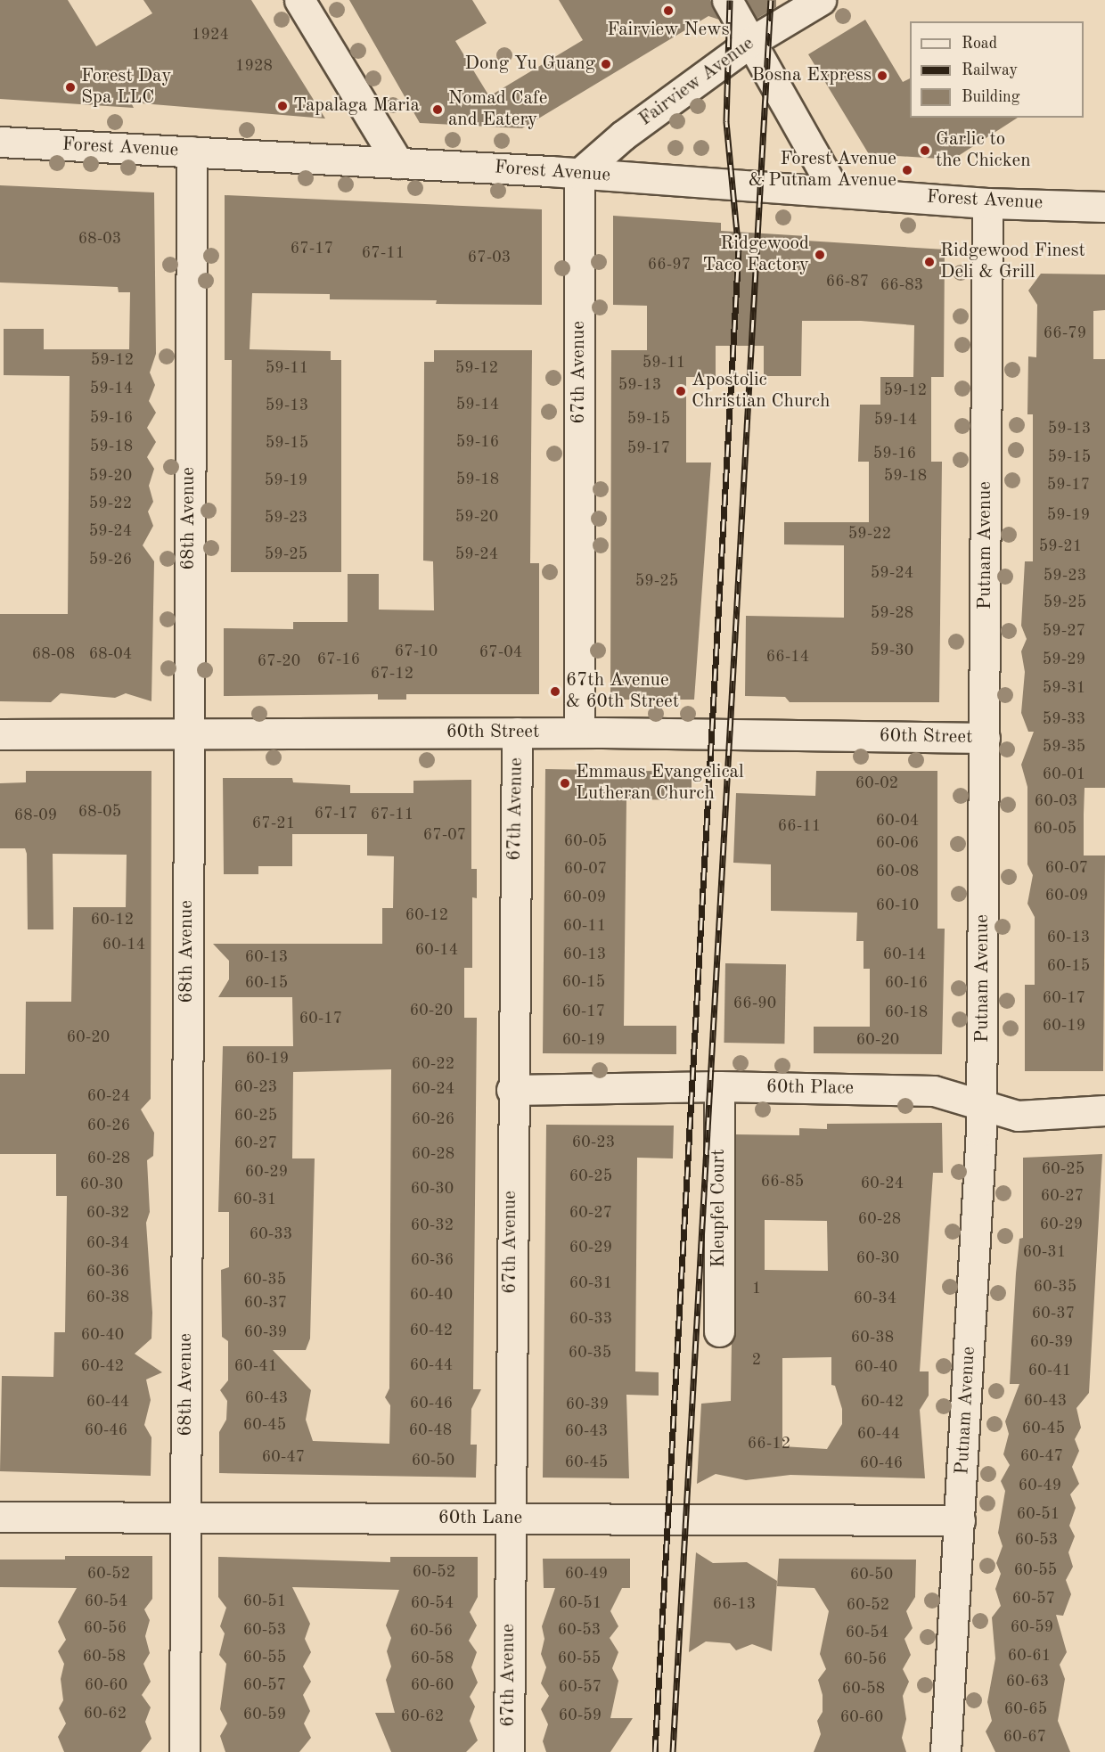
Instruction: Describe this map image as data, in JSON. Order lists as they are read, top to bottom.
{
  "streets": {
    "street": [
      "Fairview Avenue",
      "Forest Avenue",
      "67th Avenue",
      "68th Avenue",
      "Putnam Avenue",
      "60th Street",
      "60th Place",
      "Kleupfel Court",
      "60th Lane"
    ]
  },
  "crossings": [
    ["Fairview Avenue", "Forest Avenue"],
    ["Fairview Avenue", "67th Avenue"],
    ["Forest Avenue", "67th Avenue"],
    ["Forest Avenue", "68th Avenue"],
    ["Forest Avenue", "Putnam Avenue"],
    ["67th Avenue", "60th Street"],
    ["67th Avenue", "60th Place"],
    ["67th Avenue", "60th Lane"],
    ["68th Avenue", "60th Street"],
    ["68th Avenue", "60th Lane"],
    ["Putnam Avenue", "60th Street"],
    ["Putnam Avenue", "60th Place"],
    ["Putnam Avenue", "60th Lane"],
    ["60th Place", "Kleupfel Court"]
  ],
  "places": [
    "Fairview News",
    "Dong Yu Guang",
    "Bosna Express",
    "Forest Day Spa LLC",
    "Tapalaga Maria",
    "Nomad Cafe and Eatery",
    "Garlic to the Chicken",
    "Forest Avenue & Putnam Avenue",
    "Ridgewood Taco Factory",
    "Ridgewood Finest Deli & Grill",
    "Apostolic Christian Church",
    "67th Avenue & 60th Street",
    "Emmaus Evangelical Lutheran Church"
  ],
  "house_numbers": [
    "1924",
    "1928",
    "68-03",
    "67-17",
    "67-11",
    "67-03",
    "66-97",
    "66-87",
    "66-83",
    "66-79",
    "59-12",
    "59-11",
    "59-11",
    "59-12",
    "59-13",
    "59-14",
    "59-12",
    "59-14",
    "59-13",
    "59-16",
    "59-15",
    "59-14",
    "59-13",
    "59-16",
    "59-15",
    "59-18",
    "59-17",
    "59-16",
    "59-15",
    "59-20",
    "59-18",
    "59-18",
    "59-19",
    "59-17",
    "59-22",
    "59-19",
    "59-20",
    "59-23",
    "59-24",
    "59-22",
    "59-21",
    "59-25",
    "59-24",
    "59-26",
    "59-24",
    "59-23",
    "59-25",
    "59-25",
    "59-28",
    "59-27",
    "59-30",
    "67-10",
    "67-04",
    "68-08",
    "68-04",
    "66-14",
    "67-16",
    "59-29",
    "67-20",
    "67-12",
    "59-31",
    "59-33",
    "59-35",
    "60-01",
    "60-02",
    "60-03",
    "68-05",
    "67-17",
    "67-11",
    "68-09",
    "60-04",
    "67-21",
    "66-11",
    "60-05",
    "67-07",
    "60-05",
    "60-06",
    "60-07",
    "60-07",
    "60-08",
    "60-09",
    "60-09",
    "60-10",
    "60-12",
    "60-12",
    "60-11",
    "60-13",
    "60-14",
    "60-14",
    "60-13",
    "60-14",
    "60-13",
    "60-15",
    "60-15",
    "60-15",
    "60-16",
    "60-17",
    "66-90",
    "60-20",
    "60-17",
    "60-18",
    "60-17",
    "60-19",
    "60-20",
    "60-19",
    "60-20",
    "60-19",
    "60-22",
    "60-23",
    "60-24",
    "60-24",
    "60-25",
    "60-26",
    "60-26",
    "60-23",
    "60-27",
    "60-28",
    "60-28",
    "60-25",
    "60-29",
    "60-25",
    "66-85",
    "60-24",
    "60-30",
    "60-30",
    "60-27",
    "60-31",
    "60-32",
    "60-27",
    "60-28",
    "60-29",
    "60-32",
    "60-33",
    "60-34",
    "60-29",
    "60-31",
    "60-30",
    "60-36",
    "60-36",
    "60-35",
    "60-31",
    "60-35",
    "1",
    "60-40",
    "60-38",
    "60-34",
    "60-37",
    "60-37",
    "60-33",
    "60-42",
    "60-39",
    "60-40",
    "60-38",
    "60-39",
    "60-35",
    "2",
    "60-44",
    "60-42",
    "60-41",
    "60-40",
    "60-41",
    "60-43",
    "60-43",
    "60-44",
    "60-42",
    "60-46",
    "60-39",
    "60-45",
    "60-45",
    "60-46",
    "60-48",
    "60-43",
    "60-44",
    "66-12",
    "60-47",
    "60-47",
    "60-50",
    "60-45",
    "60-46",
    "60-49",
    "60-51",
    "60-53",
    "60-55",
    "60-52",
    "60-52",
    "60-49",
    "60-50",
    "60-57",
    "60-54",
    "60-51",
    "60-54",
    "60-51",
    "66-13",
    "60-52",
    "60-59",
    "60-56",
    "60-53",
    "60-53",
    "60-56",
    "60-54",
    "60-61",
    "60-58",
    "60-55",
    "60-58",
    "60-55",
    "60-56",
    "60-63",
    "60-60",
    "60-57",
    "60-60",
    "60-57",
    "60-58",
    "60-65",
    "60-62",
    "60-59",
    "60-59",
    "60-62",
    "60-60",
    "60-67"
  ],
  "legend": ["Road", "Railway", "Building"]
}
